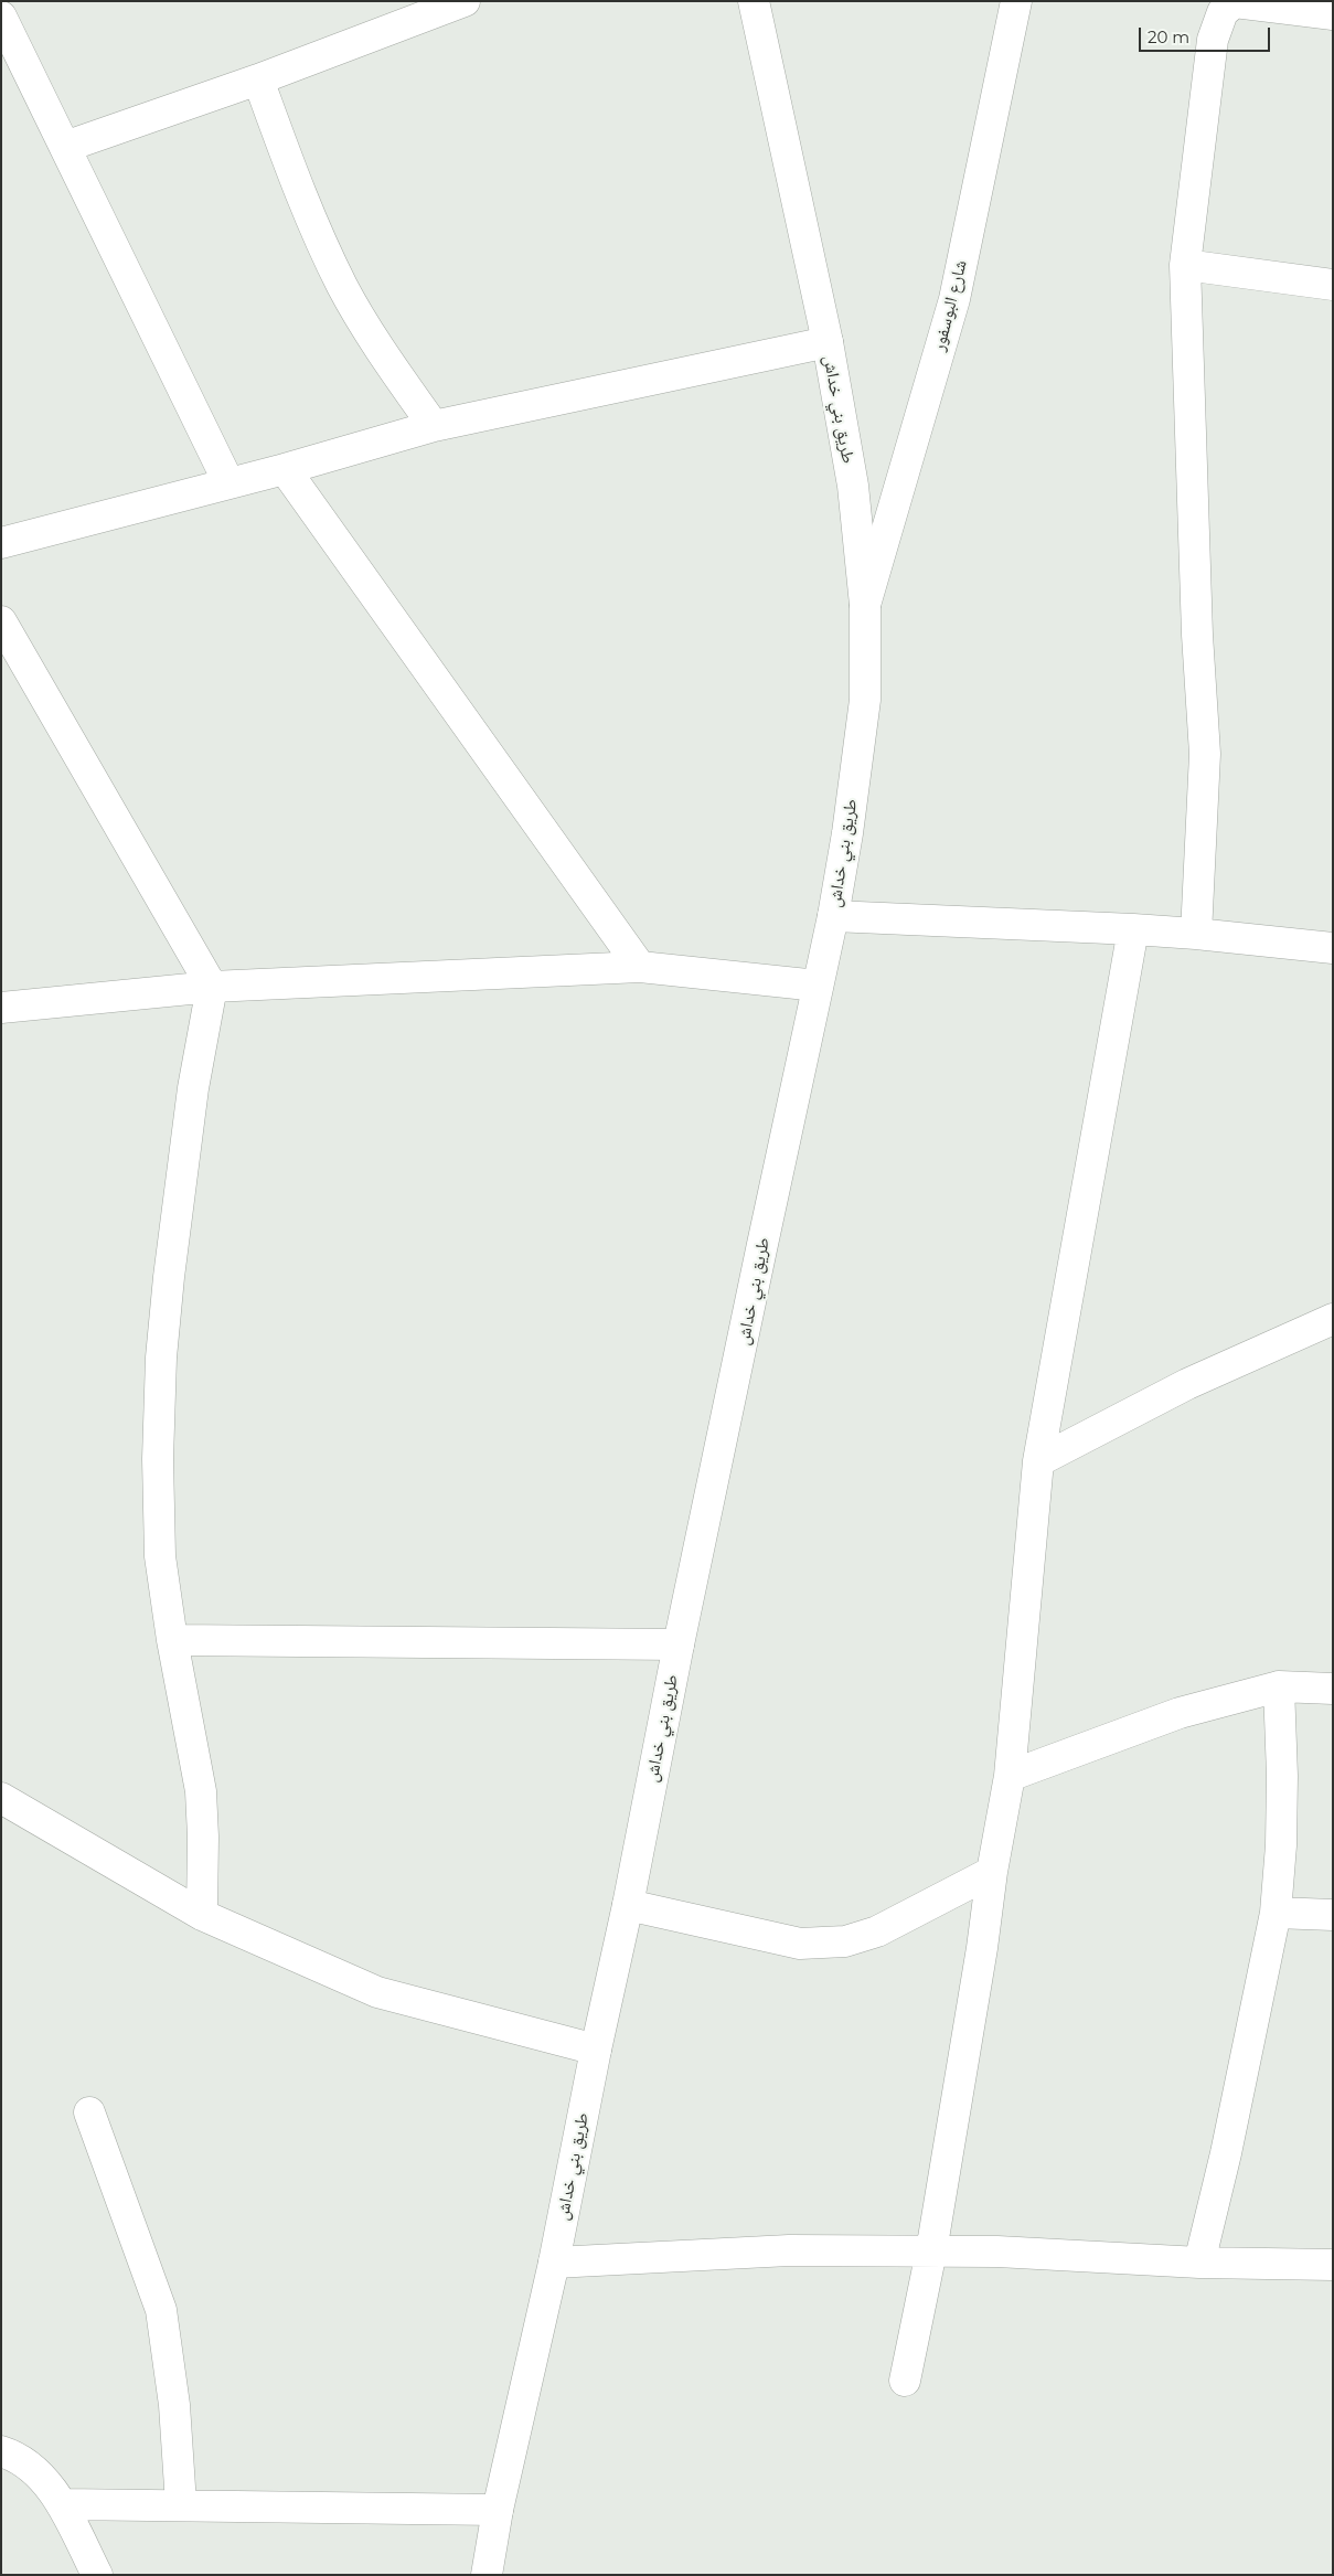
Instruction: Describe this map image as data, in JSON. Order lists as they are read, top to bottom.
{
  "streets": {
    "street": ["شارع البوسفور", "طريق بني خداش"]
  },
  "crossings": [
    ["شارع البوسفور", "طريق بني خداش"]
  ],
  "scale_bar": "20 m"
}
